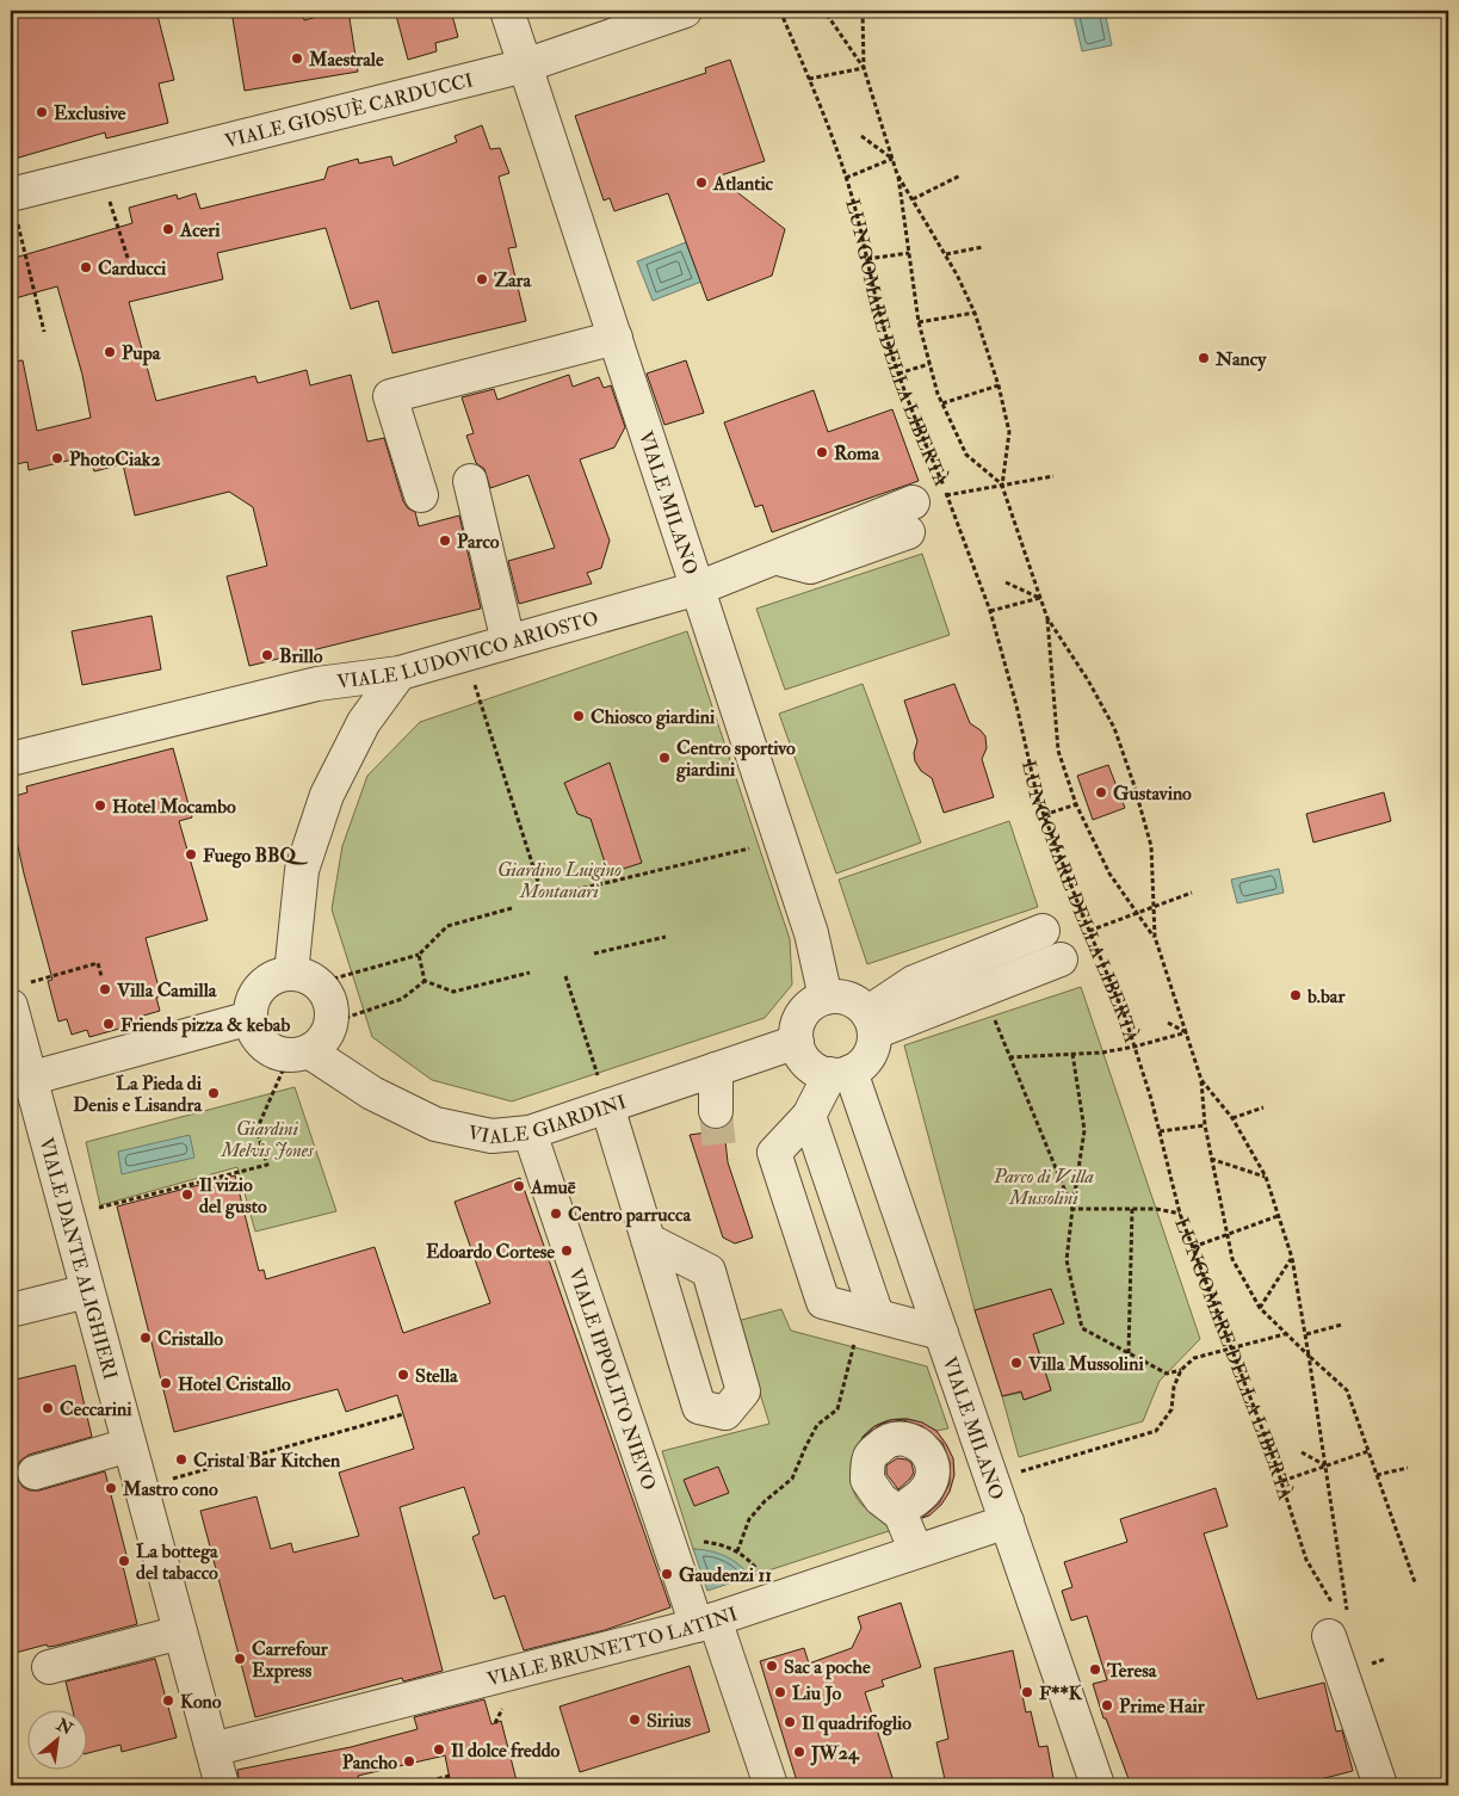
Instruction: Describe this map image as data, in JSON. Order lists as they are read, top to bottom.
{
  "streets": {
    "street": [
      "VIALE GIOSUÈ CARDUCCI",
      "VIALE MILANO",
      "VIALE LUDOVICO ARIOSTO",
      "VIALE GIARDINI",
      "VIALE DANTE ALIGHIERI",
      "VIALE IPPOLITO NIEVO",
      "VIALE BRUNETTO LATINI"
    ],
    "path": ["LUNGOMARE DELLA LIBERTÀ"]
  },
  "crossings": [
    ["VIALE GIOSUÈ CARDUCCI", "VIALE MILANO"],
    ["VIALE MILANO", "VIALE LUDOVICO ARIOSTO"],
    ["VIALE MILANO", "VIALE GIARDINI"],
    ["VIALE MILANO", "VIALE BRUNETTO LATINI"],
    ["VIALE GIARDINI", "VIALE IPPOLITO NIEVO"],
    ["VIALE DANTE ALIGHIERI", "VIALE BRUNETTO LATINI"],
    ["VIALE IPPOLITO NIEVO", "VIALE BRUNETTO LATINI"]
  ],
  "parks": ["Giardino Luigino Montanari", "Giardini Melvis Jones", "Parco di Villa Mussolini"],
  "places": [
    "Maestrale",
    "Exclusive",
    "Atlantic",
    "Aceri",
    "Carducci",
    "Zara",
    "Pupa",
    "Nancy",
    "Roma",
    "PhotoCiak2",
    "Parco",
    "Brillo",
    "Chiosco giardini",
    "Centro sportivo giardini",
    "Gustavino",
    "Hotel Mocambo",
    "Fuego BBQ",
    "Villa Camilla",
    "b.bar",
    "Friends pizza & kebab",
    "La Pieda di Denis e Lisandra",
    "Amuē",
    "Il vizio del gusto",
    "Centro parrucca",
    "Edoardo Cortese",
    "Cristallo",
    "Villa Mussolini",
    "Stella",
    "Hotel Cristallo",
    "Ceccarini",
    "Cristal Bar Kitchen",
    "Mastro cono",
    "La bottega del tabacco",
    "Gaudenzi 11",
    "Carrefour Express",
    "Sac a poche",
    "Teresa",
    "Liu Jo",
    "F**K",
    "Kono",
    "Prime Hair",
    "Sirius",
    "Il quadrifoglio",
    "Il dolce freddo",
    "JW24",
    "Pancho"
  ],
  "north": "top right"
}
